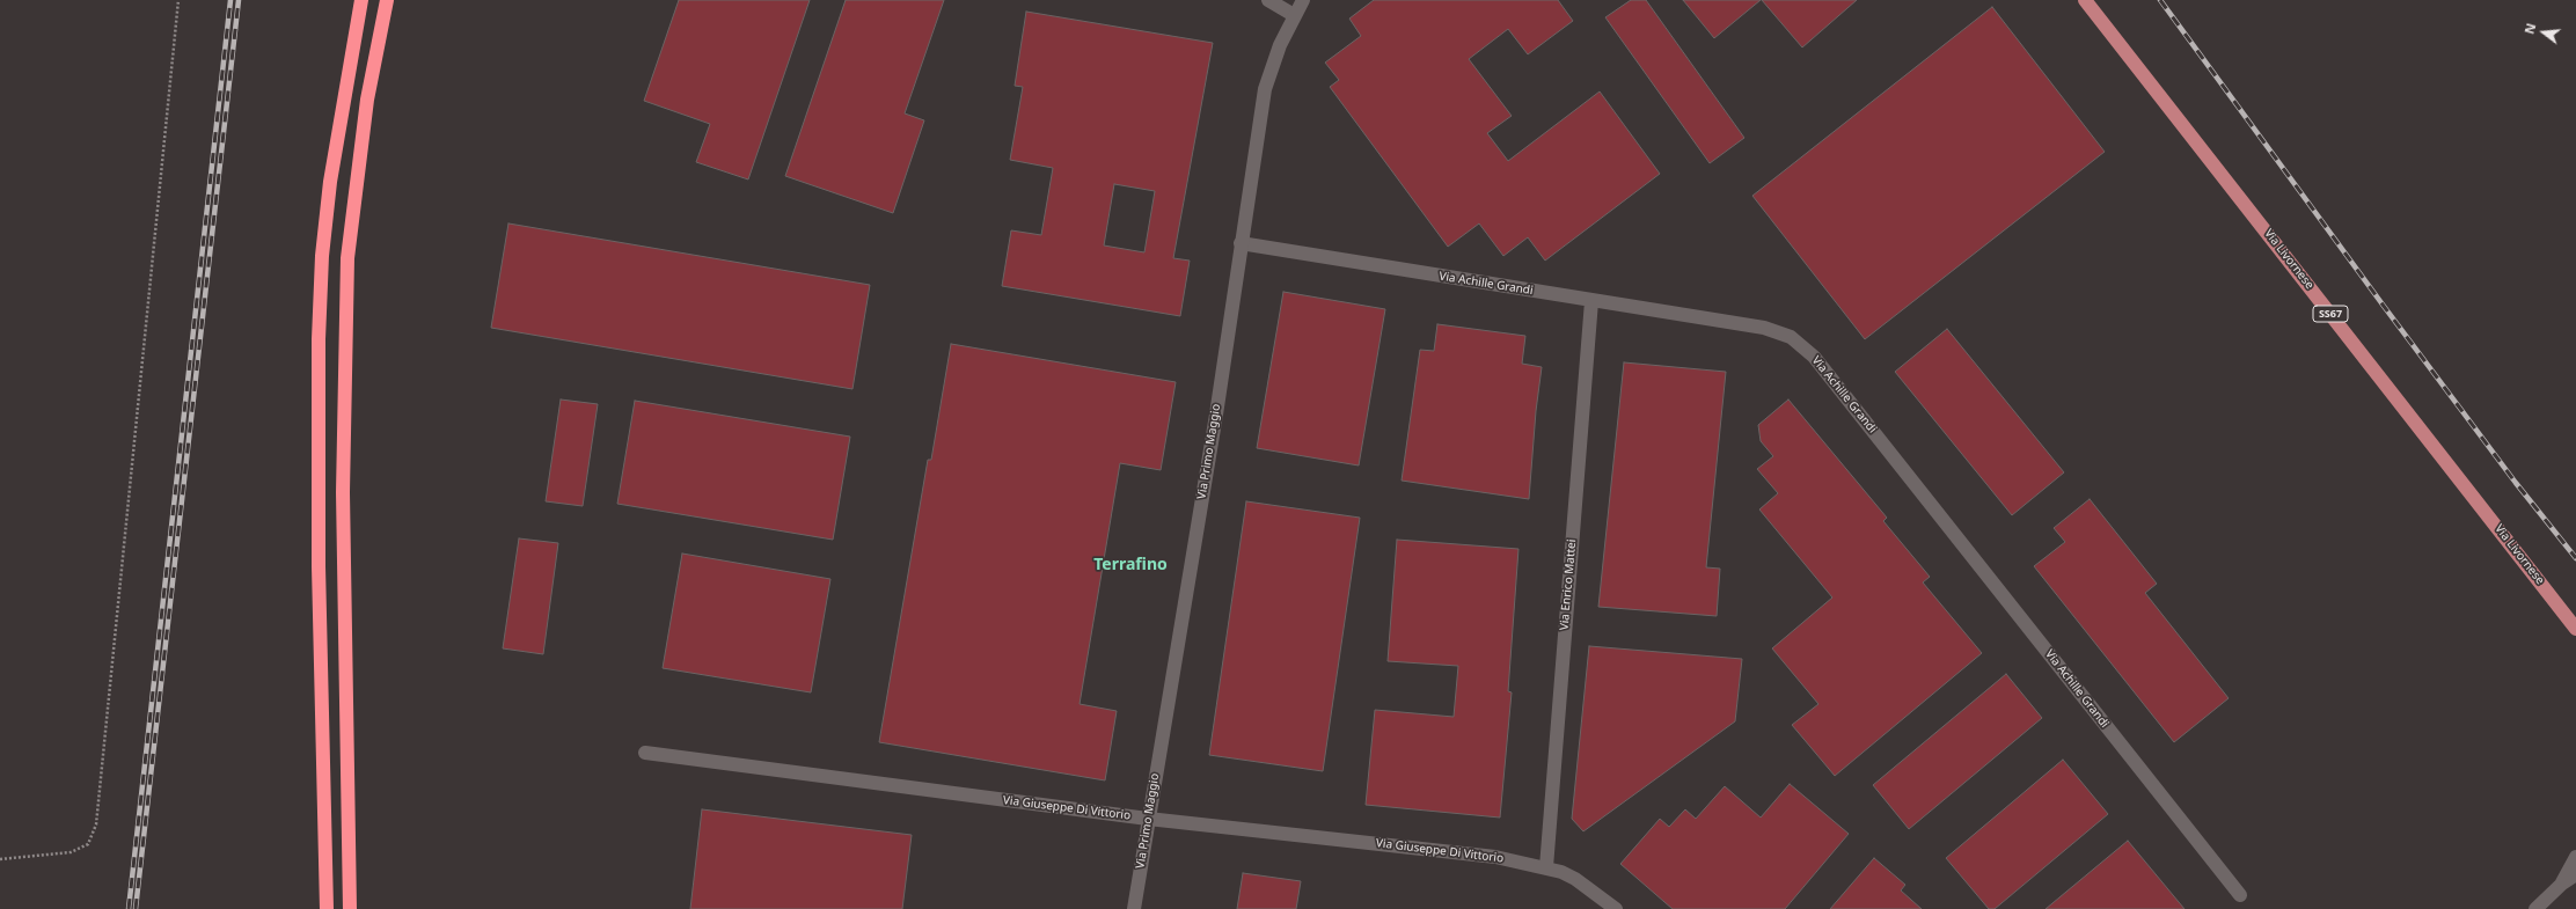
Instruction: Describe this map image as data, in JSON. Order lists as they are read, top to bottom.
{
  "streets": {
    "main road": ["Via Livornese", "SS67"],
    "street": [
      "Via Achille Grandi",
      "Via Primo Maggio",
      "Via Enrico Mattei",
      "Via Giuseppe Di Vittorio"
    ]
  },
  "crossings": [
    ["Via Achille Grandi", "Via Primo Maggio"],
    ["Via Achille Grandi", "Via Enrico Mattei"],
    ["Via Primo Maggio", "Via Giuseppe Di Vittorio"],
    ["Via Enrico Mattei", "Via Giuseppe Di Vittorio"]
  ],
  "districts": ["Terrafino"],
  "north": "left"
}
